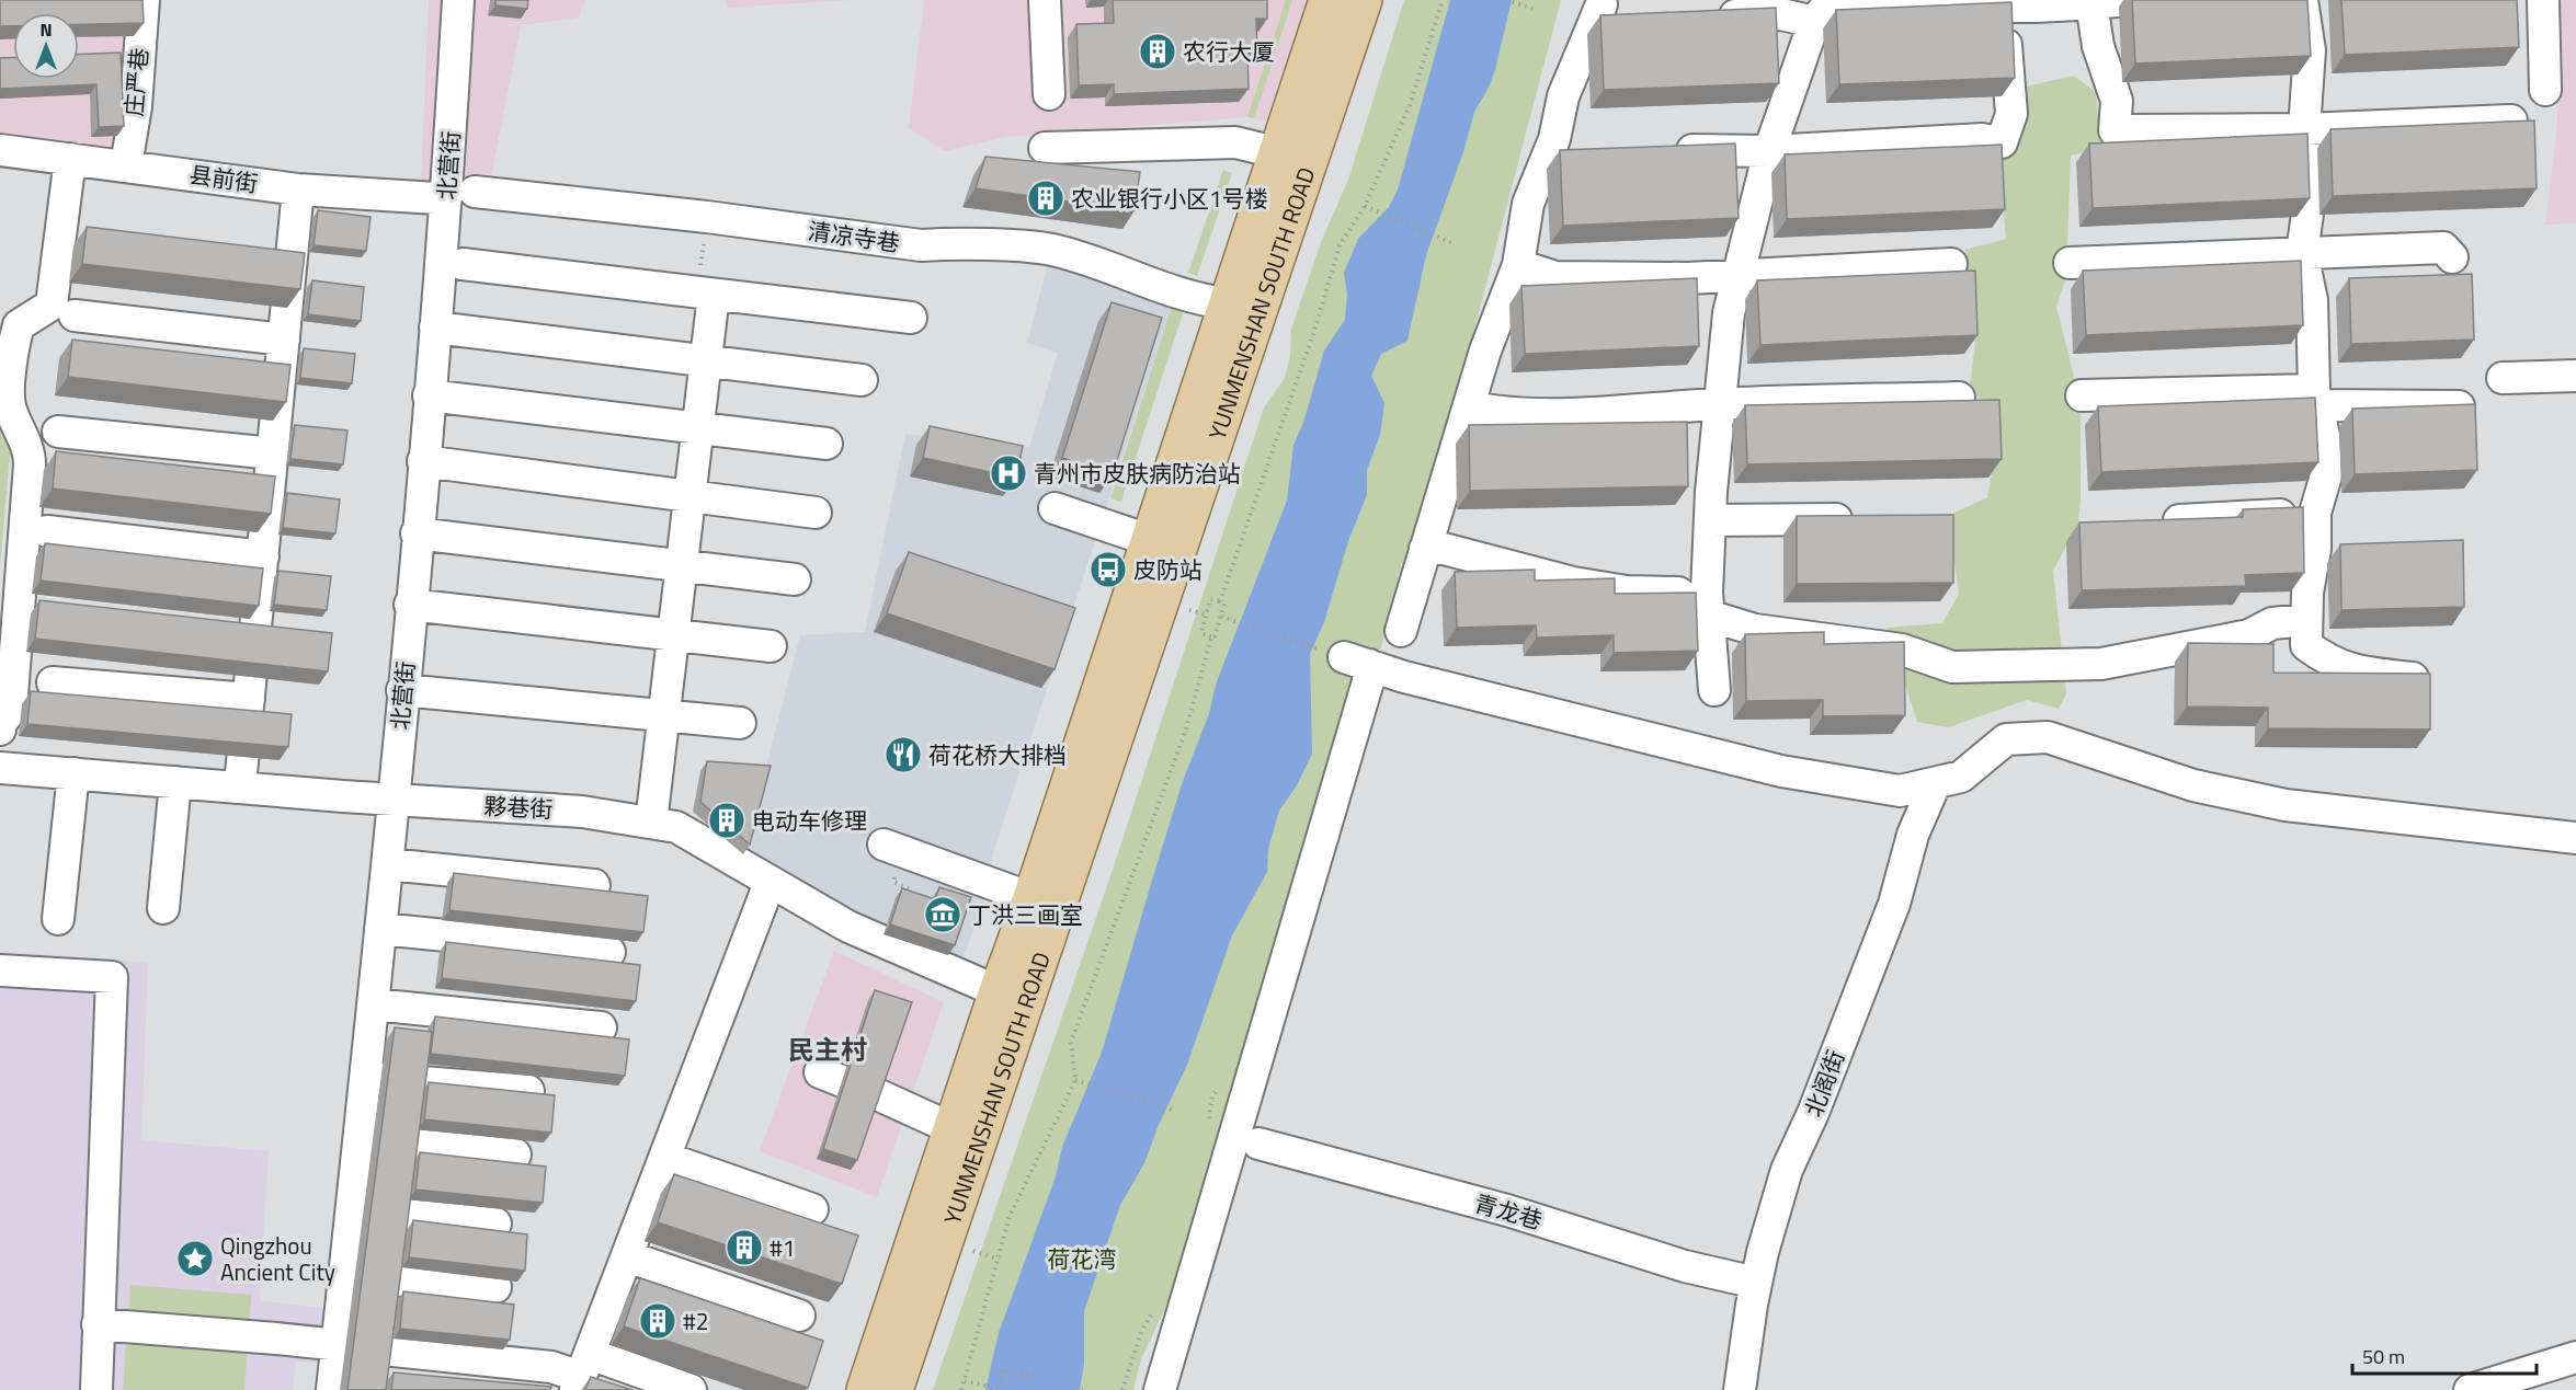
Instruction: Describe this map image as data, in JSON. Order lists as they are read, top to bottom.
{
  "streets": {
    "main road": ["YUNMENSHAN SOUTH ROAD"],
    "street": [
      "庄严巷",
      "北营街",
      "县前街",
      "清凉寺巷",
      "夥巷街",
      "北阁街",
      "青龙巷"
    ]
  },
  "crossings": [
    ["庄严巷", "县前街"],
    ["北营街", "县前街"],
    ["北营街", "清凉寺巷"],
    ["北营街", "夥巷街"],
    ["县前街", "清凉寺巷"],
    ["清凉寺巷", "YUNMENSHAN SOUTH ROAD"],
    ["YUNMENSHAN SOUTH ROAD", "夥巷街"],
    ["北阁街", "青龙巷"]
  ],
  "districts": ["民主村"],
  "parks": ["荷花湾"],
  "places": {
    "building": [
      "农行大厦",
      "农业银行小区1号楼",
      "电动车修理",
      "#1",
      "#2"
    ],
    "hospital": ["青州市皮肤病防治站"],
    "bus stop": ["皮防站"],
    "restaurant": ["荷花桥大排档"],
    "museum": ["丁洪三画室"],
    "place": ["Qingzhou Ancient City"]
  },
  "scale_bar": "50 m",
  "north": "top"
}
